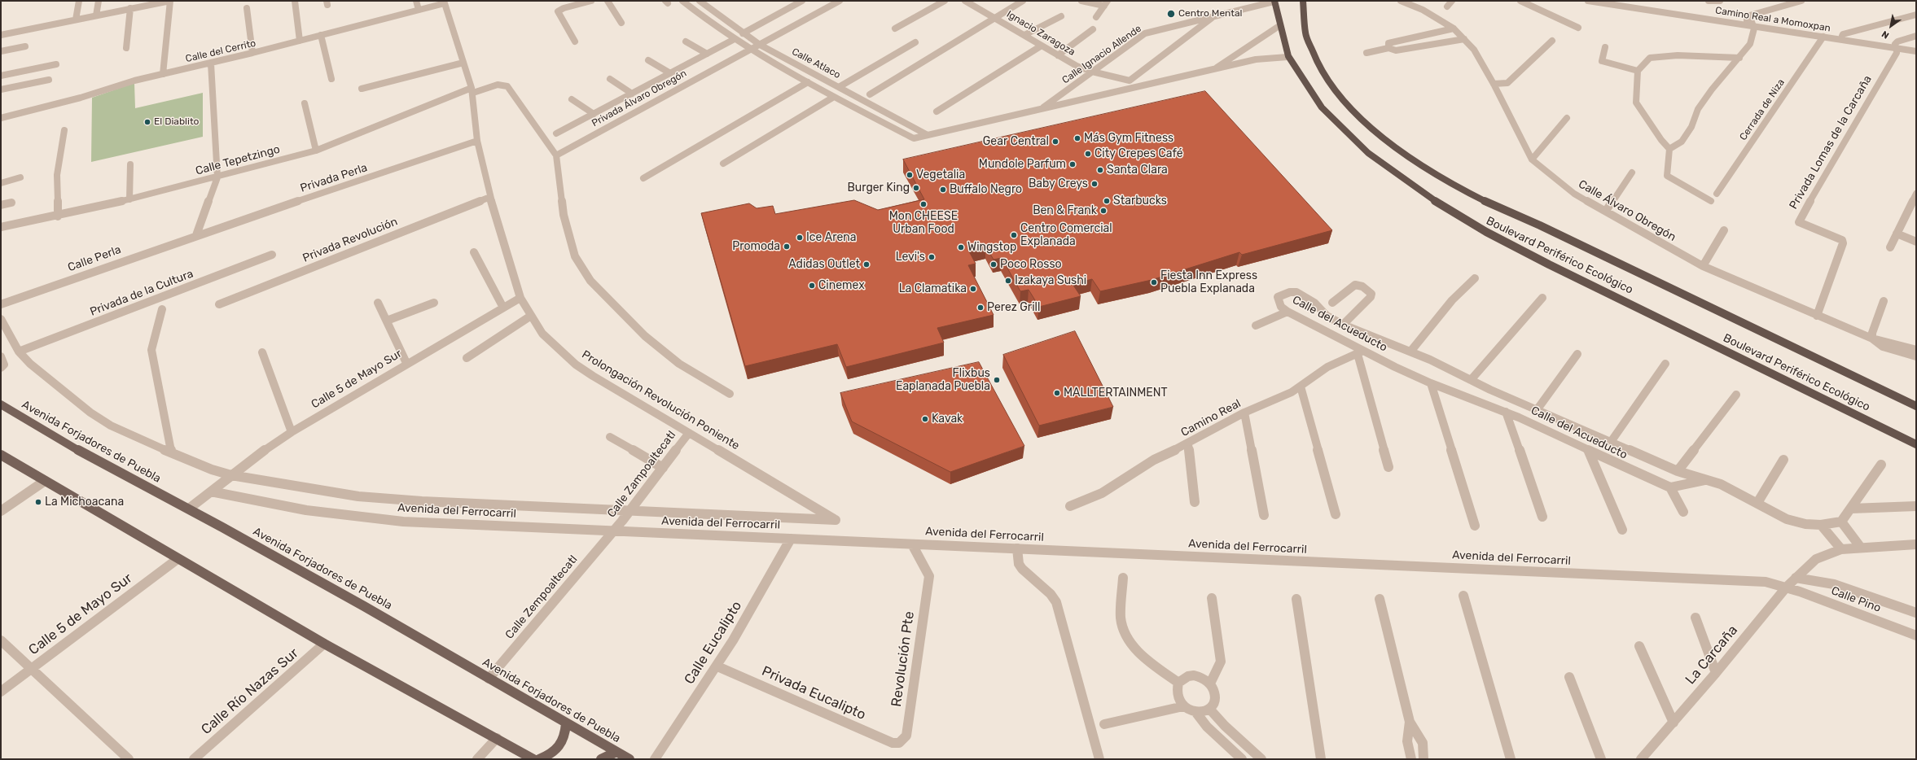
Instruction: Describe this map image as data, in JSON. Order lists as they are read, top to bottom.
{
  "streets": {
    "highway": ["Boulevard Periférico Ecológico"],
    "main road": ["Avenida Forjadores de Puebla"],
    "street": [
      "Camino Real a Momoxpan",
      "Ignacio Zaragoza",
      "Calle del Cerrito",
      "Calle Ignacio Allende",
      "Calle Atlaco",
      "Privada Álvaro Obregón",
      "Cerrada de Niza",
      "Privada Lomas de la Carcaña",
      "Calle Tepetzingo",
      "Privada Perla",
      "Calle Álvaro Obregón",
      "Privada Revolución",
      "Calle Perla",
      "Privada de la Cultura",
      "Calle del Acueducto",
      "Calle 5 de Mayo Sur",
      "Prolongación Revolución Poniente",
      "Camino Real",
      "Calle Zampoaltecatl",
      "Avenida del Ferrocarril",
      "Calle Zempoaltecatl",
      "Calle Pino",
      "Calle Eucalipto",
      "La Carcaña",
      "Revolución Pte",
      "Calle Río Nazas Sur",
      "Privada Eucalipto"
    ]
  },
  "crossings": [
    ["Camino Real a Momoxpan", "Cerrada de Niza"],
    ["Camino Real a Momoxpan", "Privada Lomas de la Carcaña"],
    ["Ignacio Zaragoza", "Calle Ignacio Allende"],
    ["Calle del Cerrito", "Prolongación Revolución Poniente"],
    ["Calle Ignacio Allende", "Boulevard Periférico Ecológico"],
    ["Calle Atlaco", "Privada Álvaro Obregón"],
    ["Privada Lomas de la Carcaña", "Calle Álvaro Obregón"],
    ["Calle Tepetzingo", "Prolongación Revolución Poniente"],
    ["Privada Perla", "Calle Perla"],
    ["Privada Perla", "Prolongación Revolución Poniente"],
    ["Privada Revolución", "Prolongación Revolución Poniente"],
    ["Privada de la Cultura", "Avenida del Ferrocarril"],
    ["Calle del Acueducto", "Camino Real"],
    ["Calle 5 de Mayo Sur", "Prolongación Revolución Poniente"],
    ["Calle 5 de Mayo Sur", "Avenida del Ferrocarril"],
    ["Prolongación Revolución Poniente", "Calle Zampoaltecatl"],
    ["Prolongación Revolución Poniente", "Avenida del Ferrocarril"],
    ["Avenida Forjadores de Puebla", "Calle Zempoaltecatl"],
    ["Calle Zampoaltecatl", "Avenida del Ferrocarril"],
    ["Calle Zampoaltecatl", "Calle Zempoaltecatl"],
    ["Avenida del Ferrocarril", "Calle Zempoaltecatl"],
    ["Avenida del Ferrocarril", "Calle Pino"],
    ["Avenida del Ferrocarril", "Calle Eucalipto"],
    ["Avenida del Ferrocarril", "La Carcaña"],
    ["Avenida del Ferrocarril", "Revolución Pte"],
    ["Calle Pino", "La Carcaña"],
    ["Calle Eucalipto", "Privada Eucalipto"],
    ["Revolución Pte", "Privada Eucalipto"]
  ],
  "places": [
    "Centro Mental",
    "El Diablito",
    "Más Gym Fitness",
    "Gear Central",
    "City Crepes Café",
    "Mundole Parfum",
    "Santa Clara",
    "Vegetalia",
    "Baby Creys",
    "Burger King",
    "Buffalo Negro",
    "Starbucks",
    "Mon CHEESE Urban Food",
    "Ben & Frank",
    "Centro Comercial Explanada",
    "Ice Arena",
    "Promoda",
    "Wingstop",
    "Levi's",
    "Adidas Outlet",
    "Poco Rosso",
    "Izakaya Sushi",
    "Fiesta Inn Express Puebla Explanada",
    "Cinemex",
    "La Clamatika",
    "Perez Grill",
    "Flixbus Eaplanada Puebla",
    "MALLTERTAINMENT",
    "Kavak",
    "La Michoacana"
  ],
  "north": "bottom left"
}
